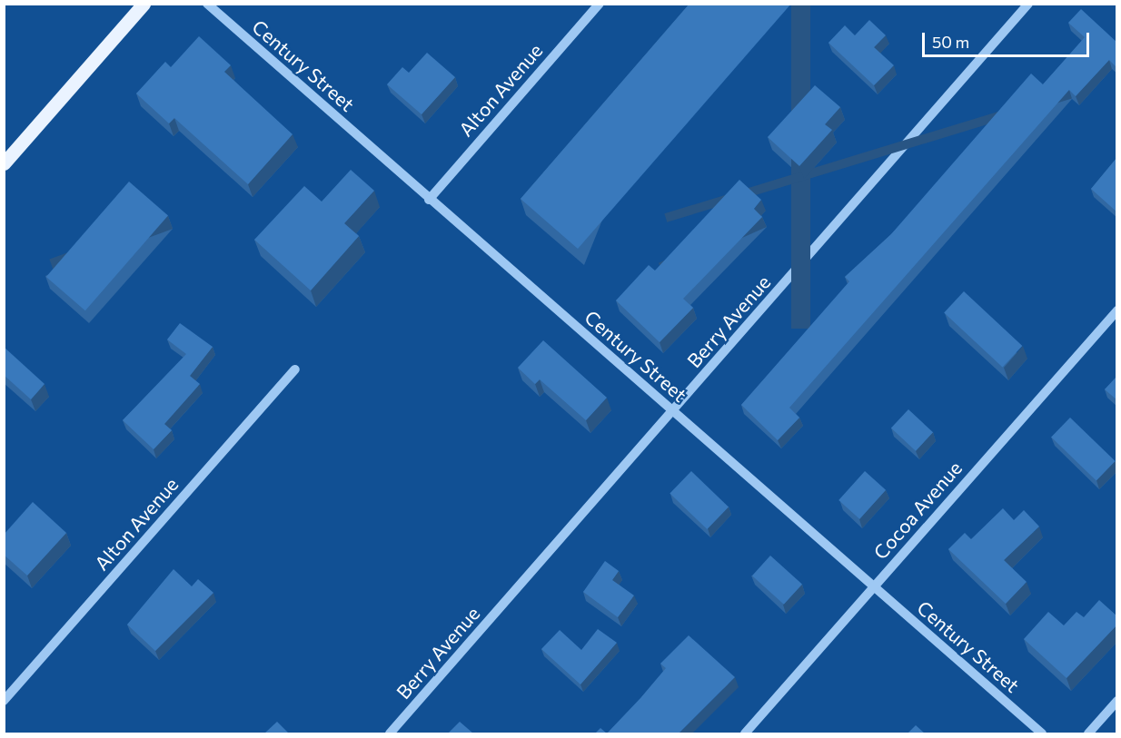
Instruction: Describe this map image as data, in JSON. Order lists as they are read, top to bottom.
{
  "streets": {
    "street": [
      "Century Street",
      "Alton Avenue",
      "Berry Avenue",
      "Cocoa Avenue"
    ]
  },
  "crossings": [
    ["Century Street", "Alton Avenue"],
    ["Century Street", "Berry Avenue"],
    ["Century Street", "Cocoa Avenue"]
  ],
  "scale_bar": "50 m"
}
